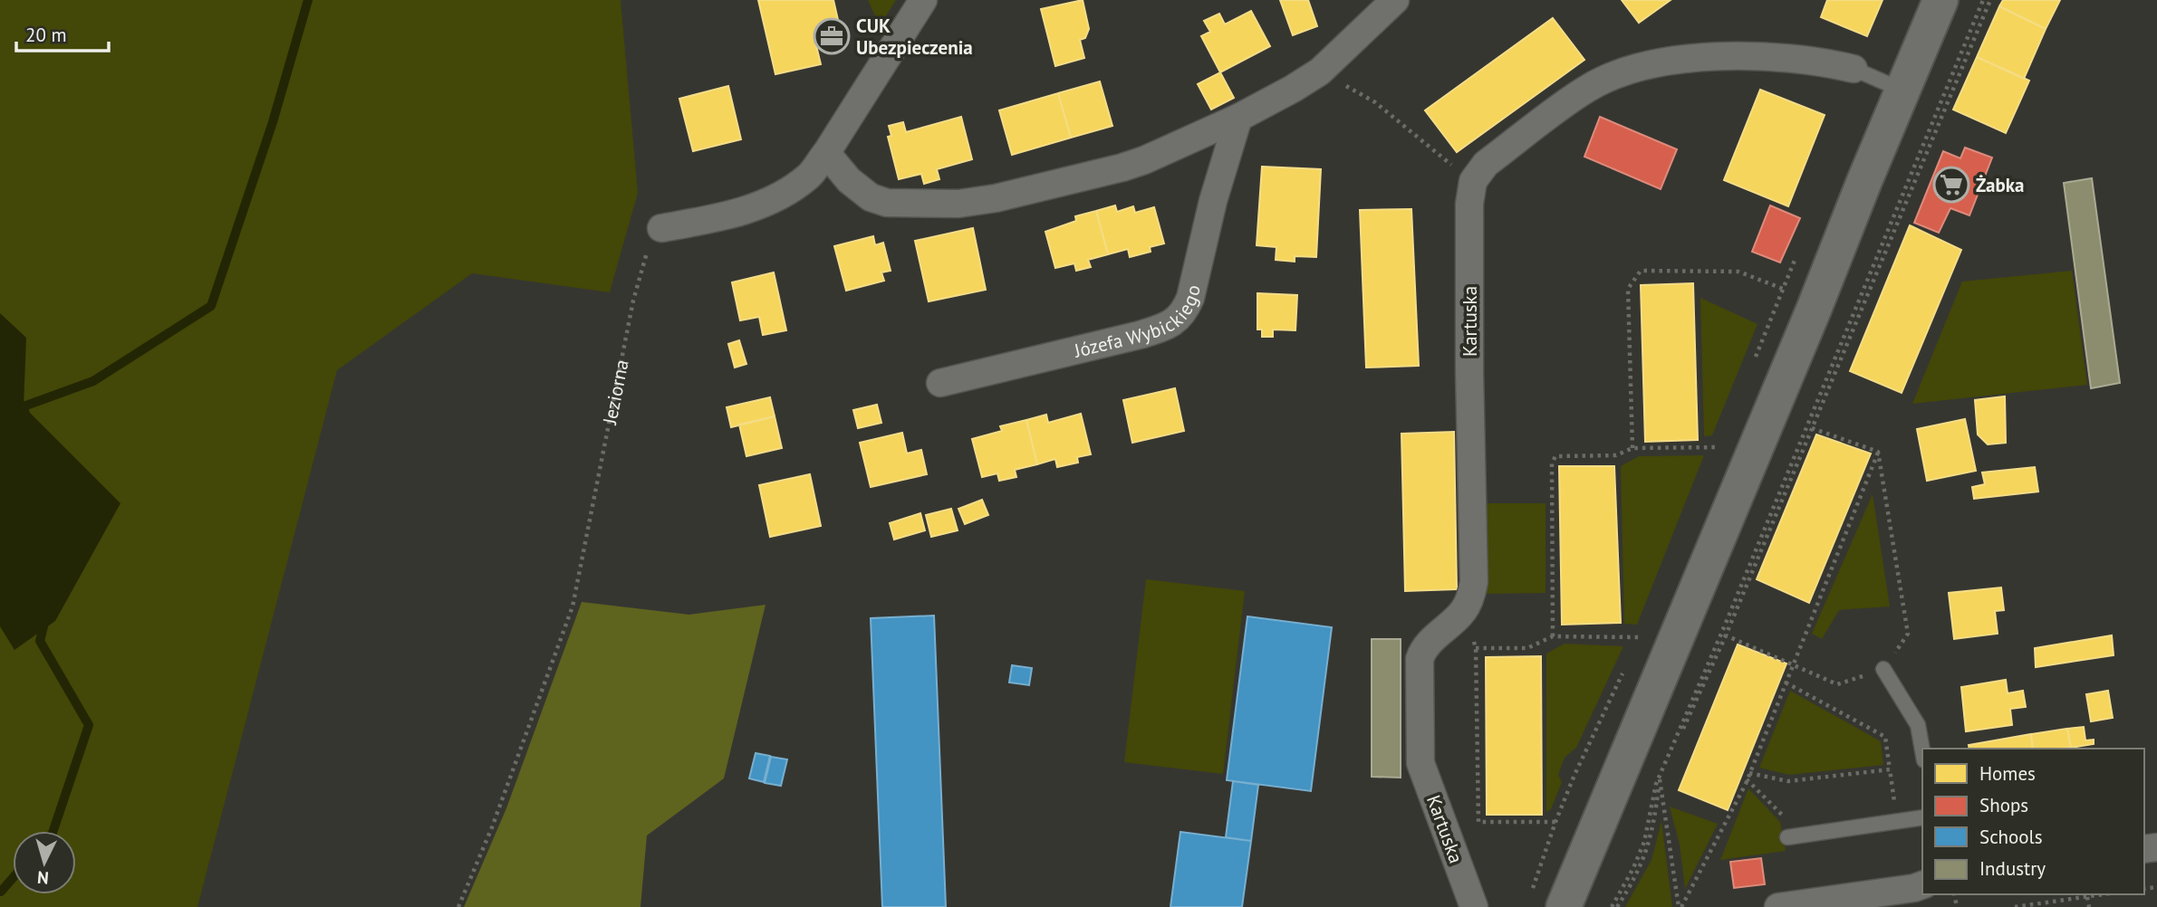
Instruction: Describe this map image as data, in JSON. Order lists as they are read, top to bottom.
{
  "streets": {
    "street": ["Józefa Wybickiego", "Kartuska"],
    "path": ["Jeziorna"]
  },
  "places": {
    "office": ["CUK Ubezpieczenia"],
    "supermarket": ["Żabka"]
  },
  "legend": [
    "Homes",
    "Shops",
    "Schools",
    "Industry"
  ],
  "scale_bar": "20 m",
  "north": "bottom"
}
